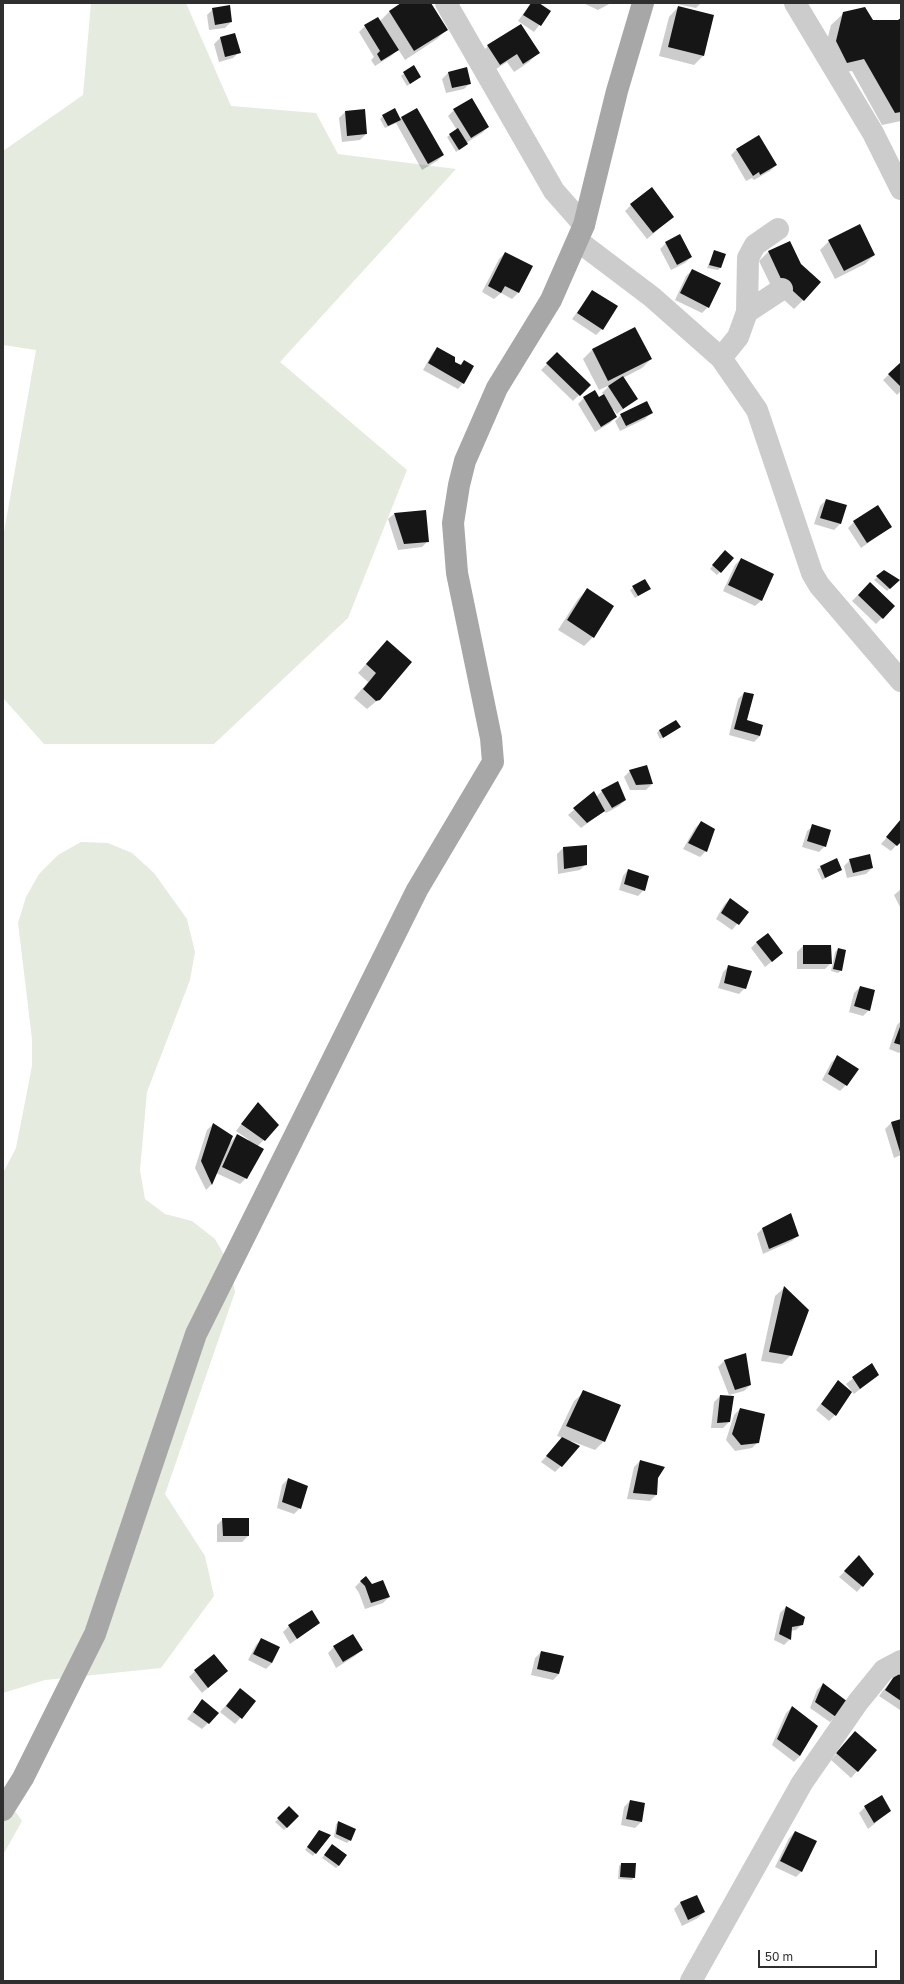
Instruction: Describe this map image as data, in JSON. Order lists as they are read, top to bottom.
{
  "scale_bar": "50 m"
}
